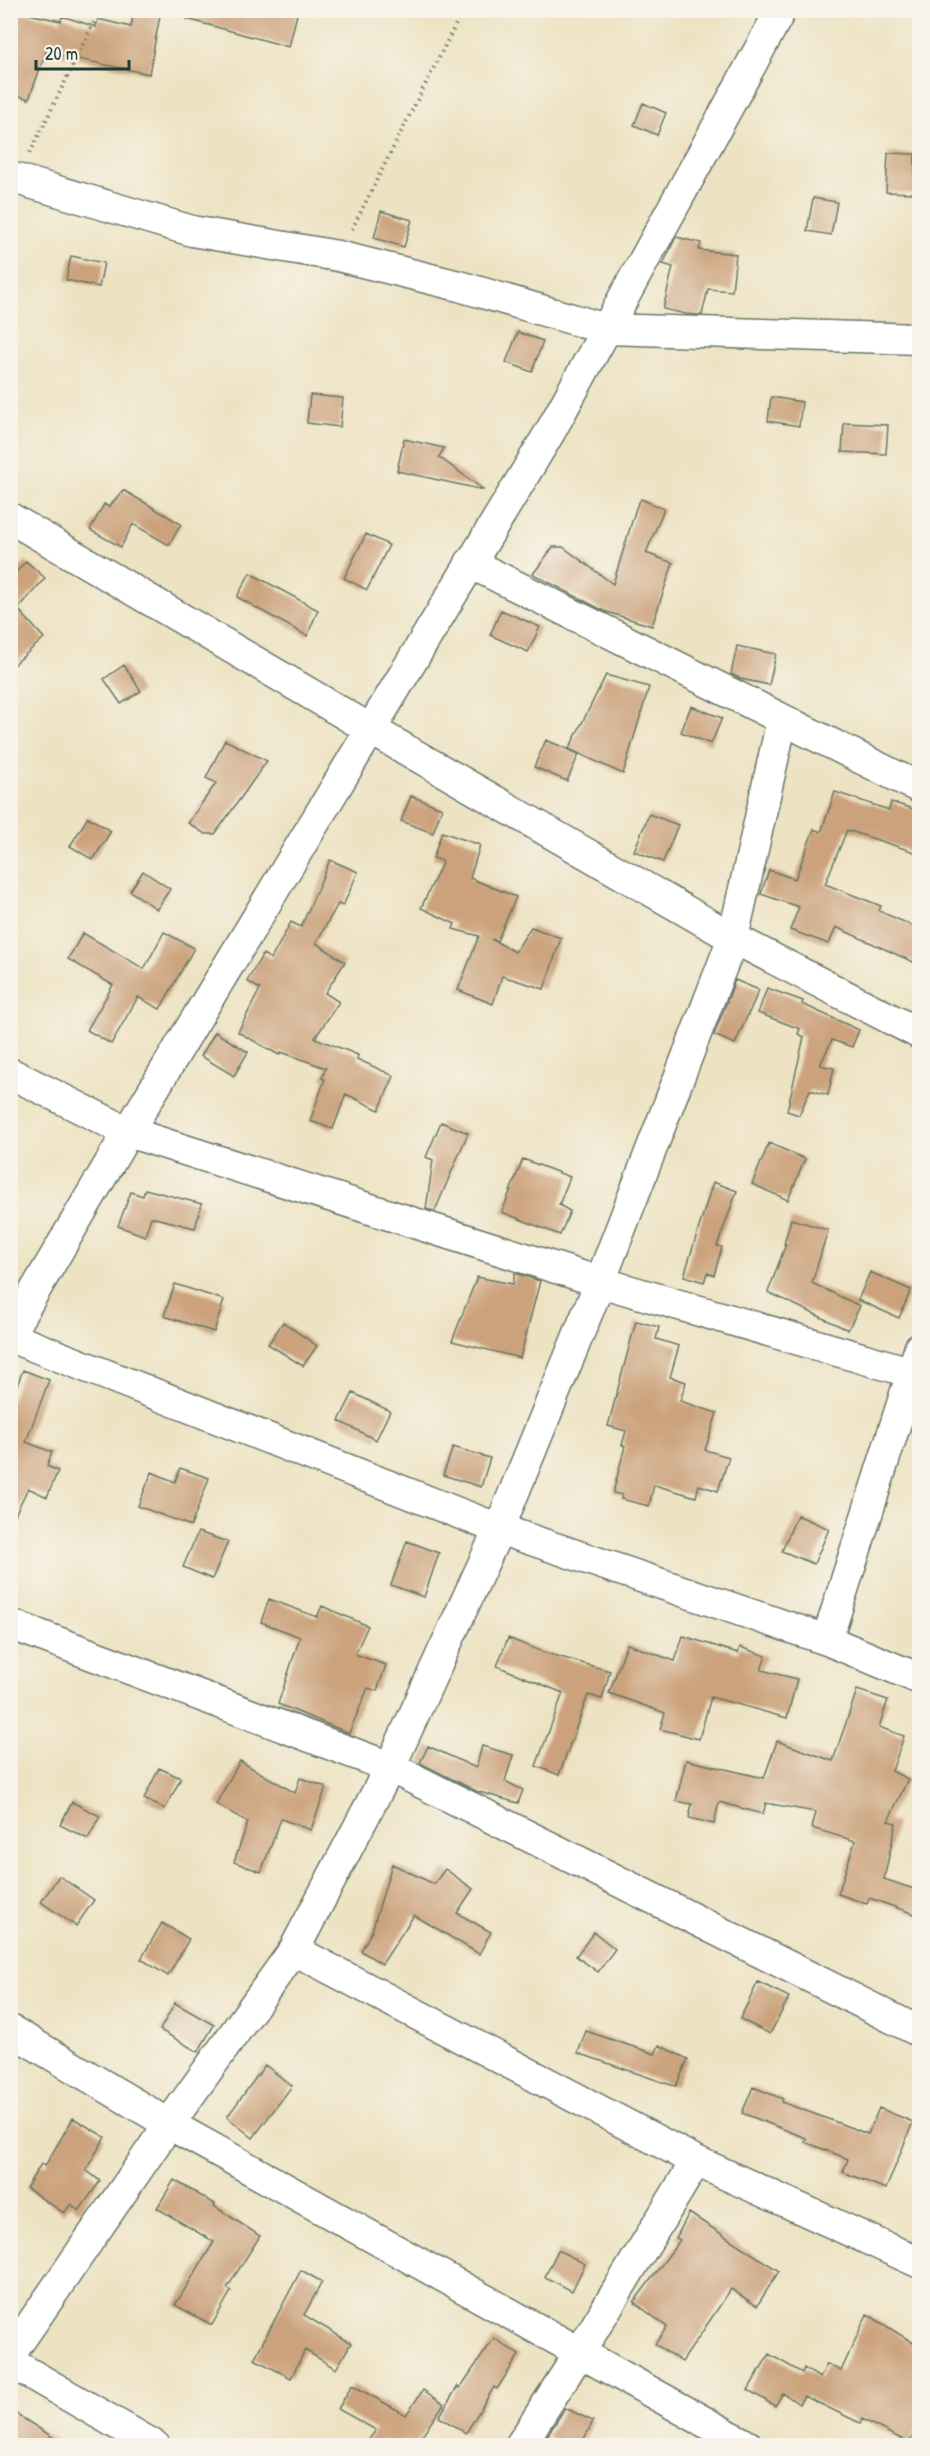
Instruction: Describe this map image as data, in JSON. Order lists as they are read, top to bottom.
{
  "scale_bar": "20 m"
}
